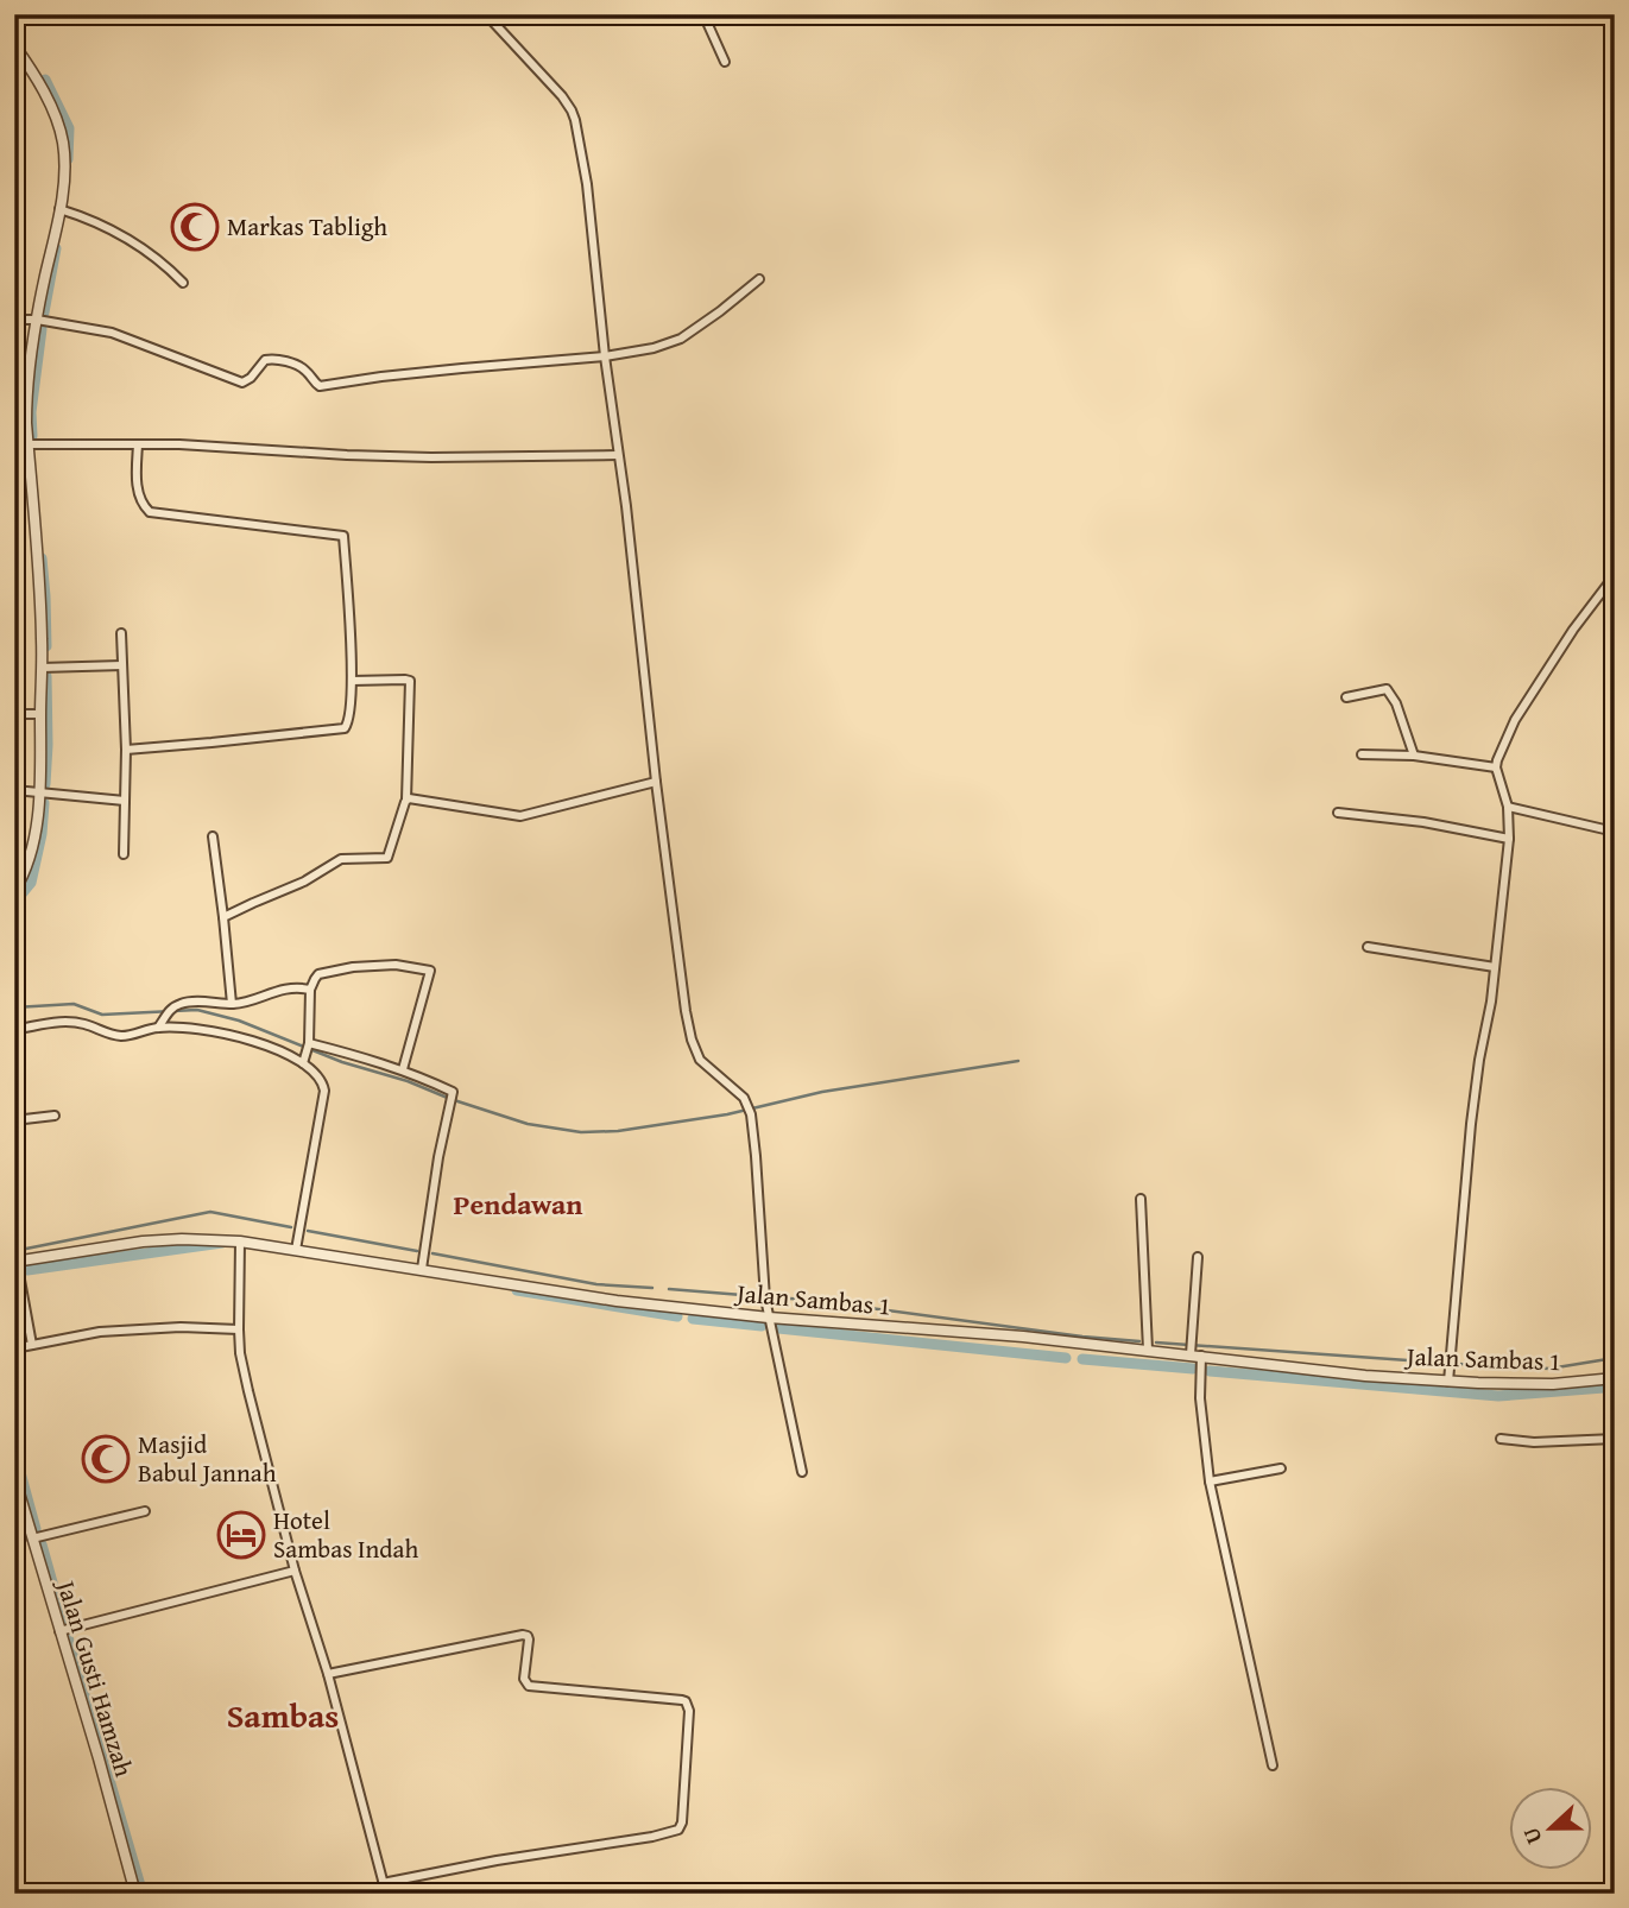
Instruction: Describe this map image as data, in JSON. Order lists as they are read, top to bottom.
{
  "streets": {
    "street": ["Jalan Sambas 1", "Jalan Gusti Hamzah"]
  },
  "districts": ["Pendawan", "Sambas"],
  "places": {
    "mosque": ["Markas Tabligh", "Masjid Babul Jannah"],
    "hotel": ["Hotel Sambas Indah"]
  },
  "north": "left"
}
